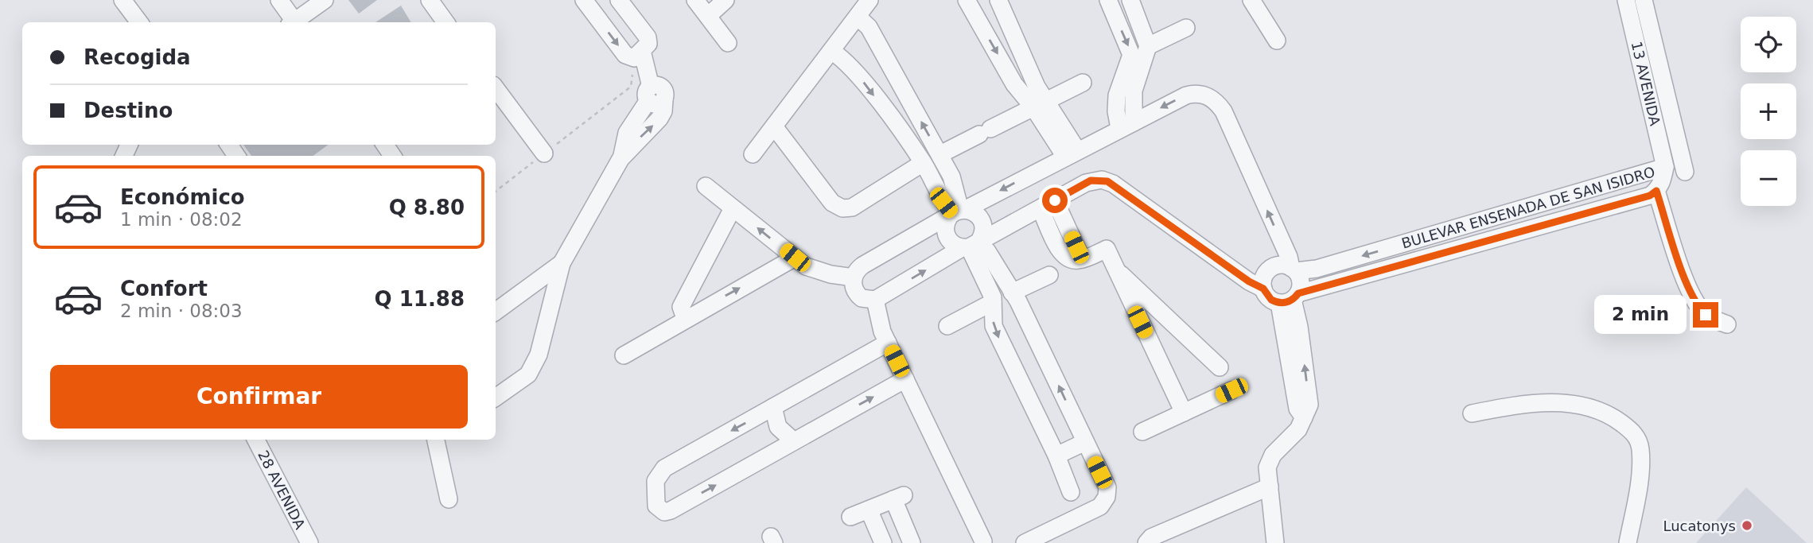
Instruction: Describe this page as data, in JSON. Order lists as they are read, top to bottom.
{
  "streets": {
    "street": ["13 AVENIDA", "BULEVAR ENSENADA DE SAN ISIDRO", "28 AVENIDA"]
  },
  "crossings": [
    ["13 AVENIDA", "BULEVAR ENSENADA DE SAN ISIDRO"]
  ],
  "places": ["Lucatonys"],
  "page": {
    "map_buttons": ["+", "−"],
    "banner": ["Recogida", "Destino"],
    "list": [
      {
        "name": "Económico",
        "note": "1 min · 08:02",
        "value": "Q 8.80"
      },
      {
        "name": "Confort",
        "note": "2 min · 08:03",
        "value": "Q 11.88"
      }
    ],
    "bubble": "2 min",
    "buttons": "Confirmar"
  }
}
